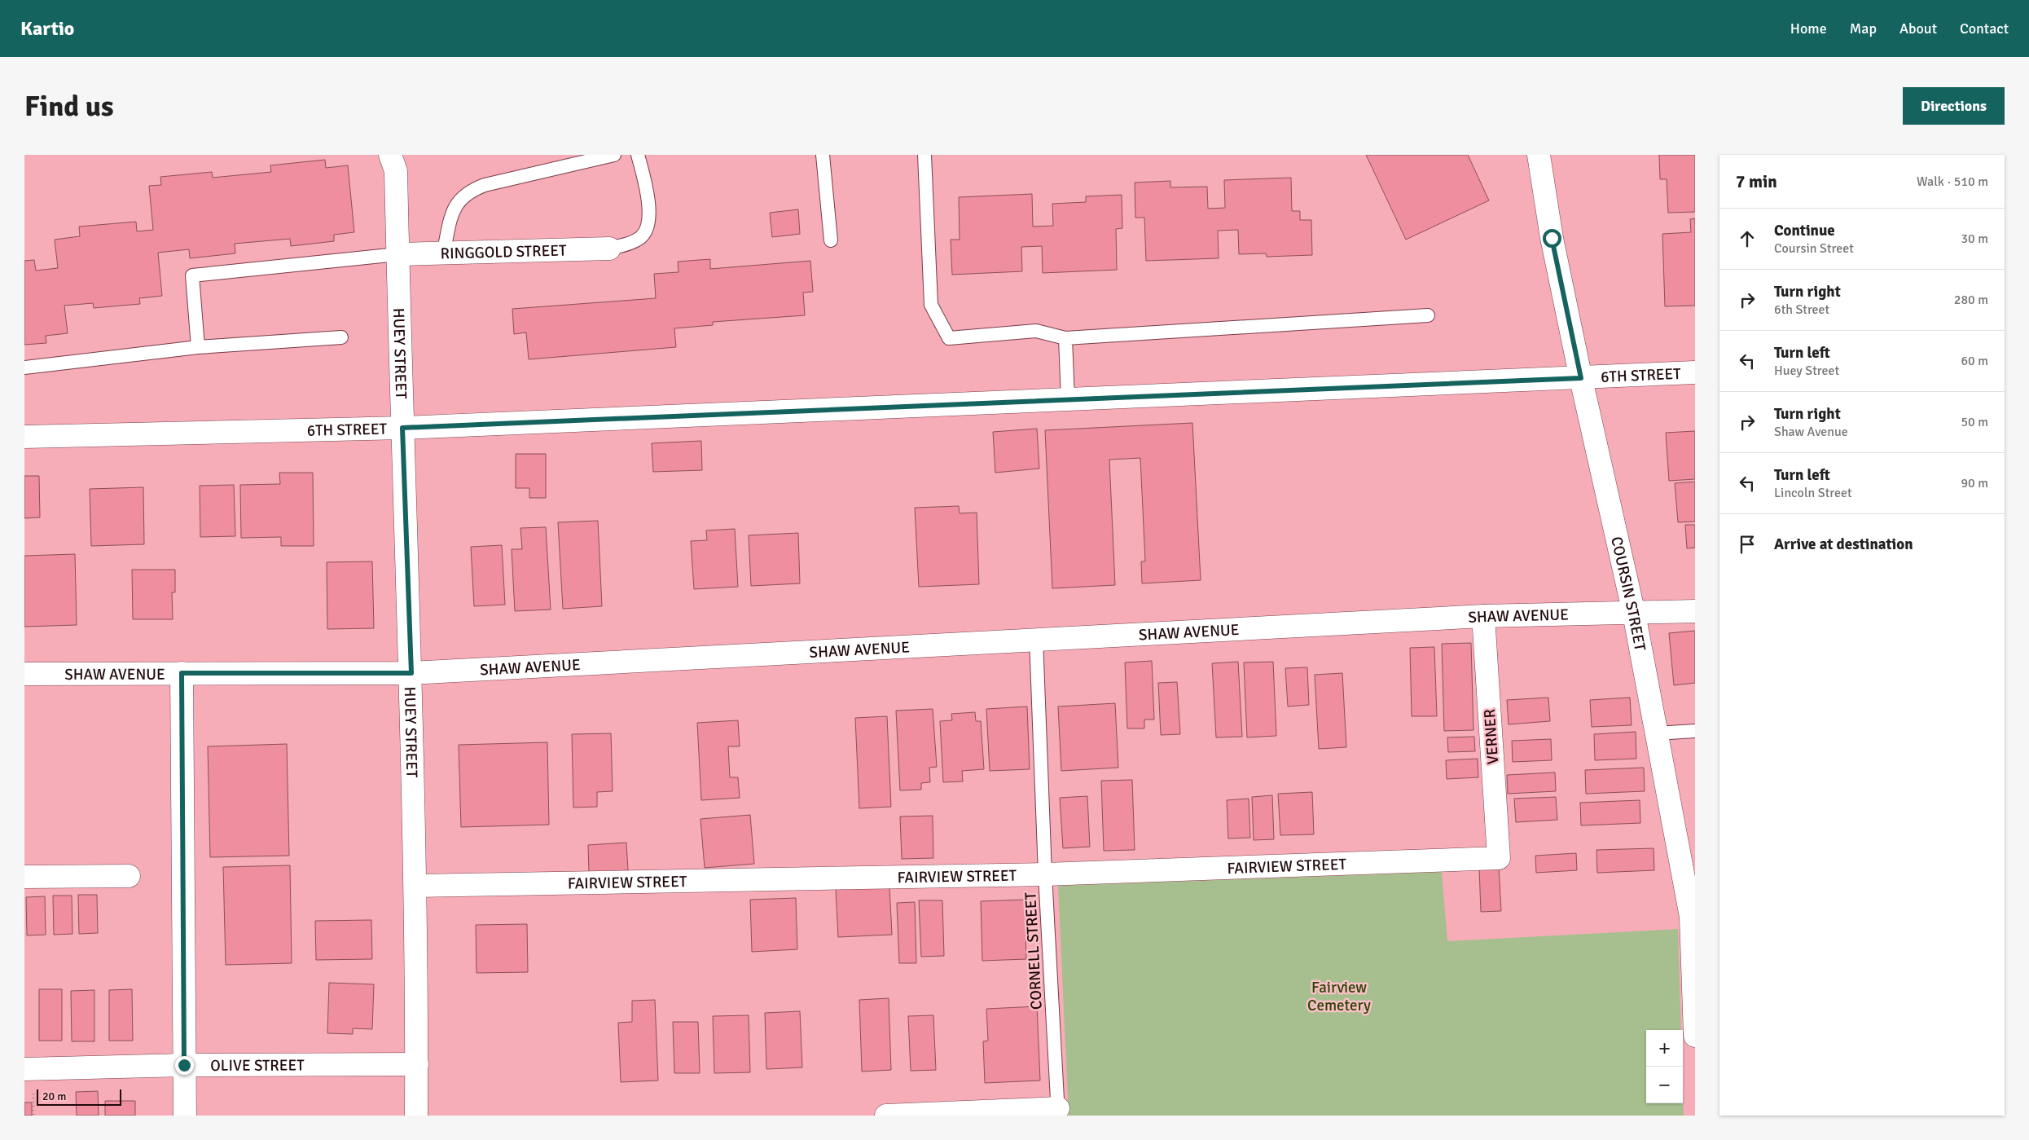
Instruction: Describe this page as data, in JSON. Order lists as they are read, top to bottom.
{
  "streets": {
    "street": [
      "RINGGOLD STREET",
      "HUEY STREET",
      "6TH STREET",
      "COURSIN STREET",
      "SHAW AVENUE",
      "VERNER",
      "FAIRVIEW STREET",
      "OLIVE STREET"
    ],
    "lane": ["CORNELL STREET"]
  },
  "crossings": [
    ["RINGGOLD STREET", "HUEY STREET"],
    ["HUEY STREET", "6TH STREET"],
    ["HUEY STREET", "SHAW AVENUE"],
    ["HUEY STREET", "FAIRVIEW STREET"],
    ["HUEY STREET", "OLIVE STREET"],
    ["6TH STREET", "COURSIN STREET"],
    ["COURSIN STREET", "SHAW AVENUE"],
    ["SHAW AVENUE", "VERNER"],
    ["SHAW AVENUE", "CORNELL STREET"],
    ["VERNER", "FAIRVIEW STREET"],
    ["FAIRVIEW STREET", "CORNELL STREET"]
  ],
  "parks": ["Fairview Cemetery"],
  "scale_bar": "20 m",
  "page": {
    "header": "Kartio",
    "nav": [
      "Home",
      "Map",
      "About",
      "Contact"
    ],
    "buttons": "Directions",
    "title": "Find us",
    "heading": ["7 min", "Walk · 510 m"],
    "list": [
      ["Continue", "Coursin Street", "30 m"],
      ["Turn right", "6th Street", "280 m"],
      ["Turn left", "Huey Street", "60 m"],
      ["Turn right", "Shaw Avenue", "50 m"],
      ["Turn left", "Lincoln Street", "90 m"],
      "Arrive at destination"
    ],
    "map_buttons": ["+", "−"],
    "scale": "20 m"
  }
}
